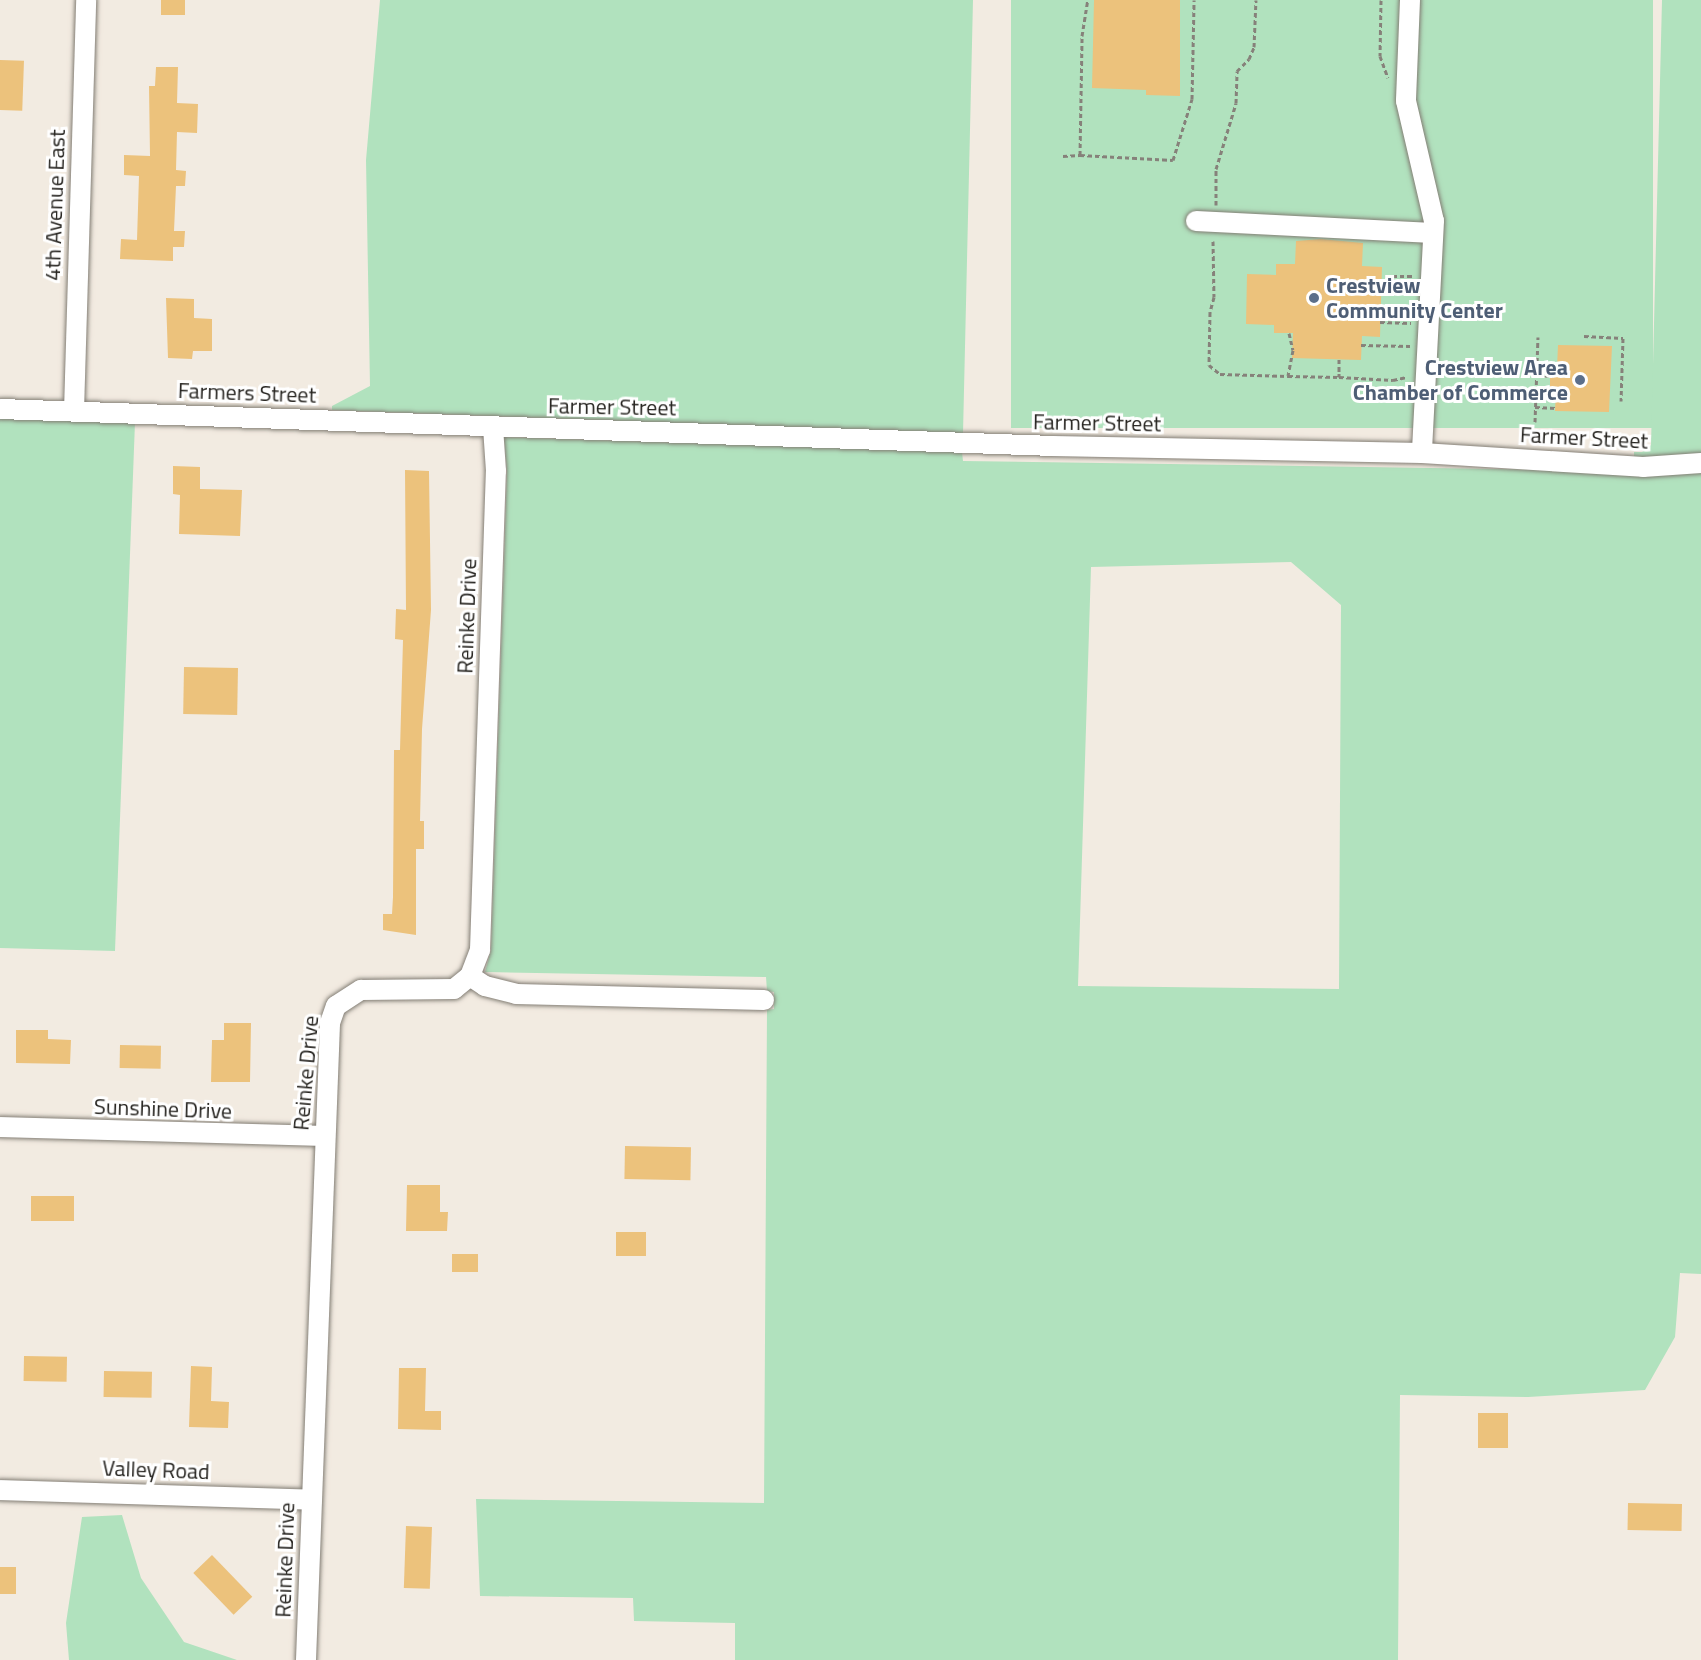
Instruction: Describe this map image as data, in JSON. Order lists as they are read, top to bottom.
{
  "streets": {
    "street": [
      "4th Avenue East",
      "Farmers Street",
      "Farmer Street",
      "Reinke Drive",
      "Sunshine Drive",
      "Valley Road"
    ]
  },
  "crossings": [
    ["4th Avenue East", "Farmers Street"],
    ["Farmers Street", "Farmer Street"],
    ["Farmers Street", "Reinke Drive"],
    ["Farmer Street", "Reinke Drive"],
    ["Reinke Drive", "Sunshine Drive"],
    ["Reinke Drive", "Valley Road"]
  ],
  "places": ["Crestview Community Center", "Crestview Area Chamber of Commerce"]
}
